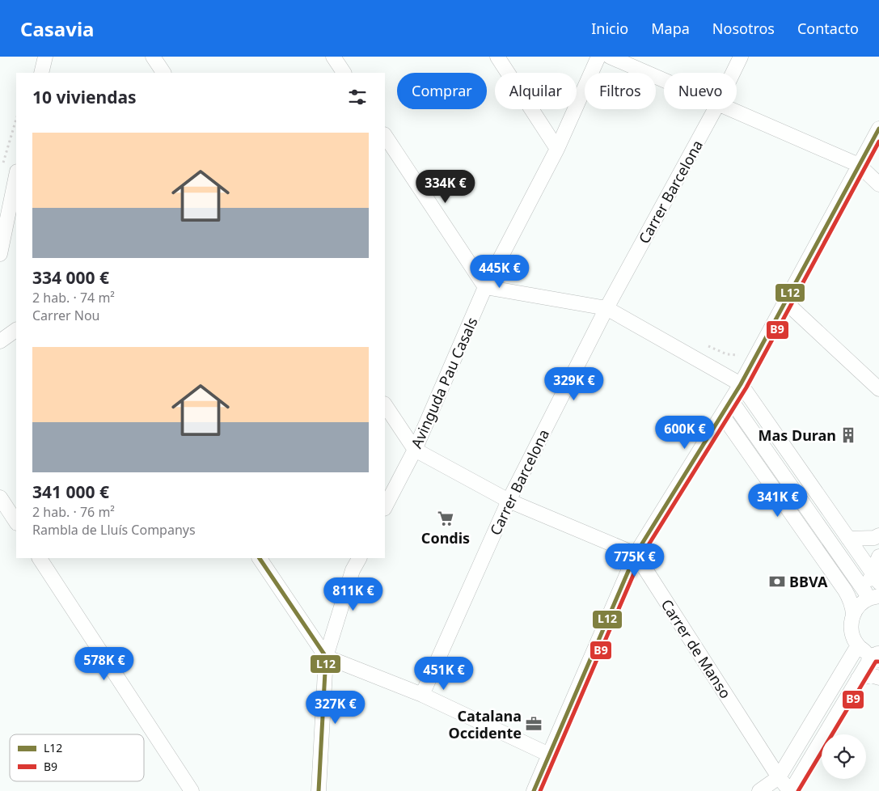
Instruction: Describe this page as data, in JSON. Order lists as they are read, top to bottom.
{
  "streets": {
    "street": ["Carrer Barcelona", "Avinguda Pau Casals", "Carrer de Manso"]
  },
  "places": {
    "building": ["Mas Duran"],
    "supermarket": ["Condis"],
    "bank": ["BBVA"],
    "office": ["Catalana Occidente"]
  },
  "lines": ["transit line L12", "transit line B9"],
  "legend": ["L12", "B9"],
  "page": {
    "header": "Casavia",
    "nav": [
      "Inicio",
      "Mapa",
      "Nosotros",
      "Contacto"
    ],
    "chip": [
      "Comprar",
      "Alquilar",
      "Filtros",
      "Nuevo"
    ],
    "heading": "10 viviendas",
    "list": [
      {
        "name": "334 000 €",
        "note": "2 hab. · 74 m² · Carrer Nou"
      },
      {
        "name": "341 000 €",
        "note": "2 hab. · 76 m² · Rambla de Lluís Companys"
      }
    ],
    "price": [
      "334K €",
      "445K €",
      "329K €",
      "600K €",
      "341K €",
      "775K €",
      "811K €",
      "578K €",
      "451K €",
      "327K €"
    ]
  }
}
